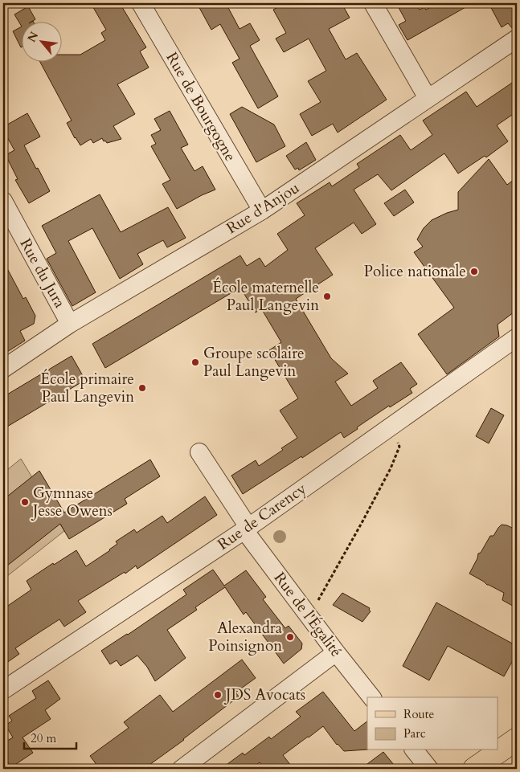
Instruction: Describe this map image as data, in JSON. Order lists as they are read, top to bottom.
{
  "streets": {
    "street": [
      "Rue de Bourgogne",
      "Rue d'Anjou",
      "Rue du Jura",
      "Rue de Carency",
      "Rue de l'Égalité"
    ]
  },
  "crossings": [
    ["Rue de Bourgogne", "Rue d'Anjou"],
    ["Rue d'Anjou", "Rue du Jura"],
    ["Rue de Carency", "Rue de l'Égalité"]
  ],
  "places": [
    "Police nationale",
    "École maternelle Paul Langevin",
    "Groupe scolaire Paul Langevin",
    "École primaire Paul Langevin",
    "Gymnase Jesse Owens",
    "Alexandra Poinsignon",
    "JDS Avocats"
  ],
  "legend": ["Route", "Parc"],
  "scale_bar": "20 m",
  "north": "top left"
}
